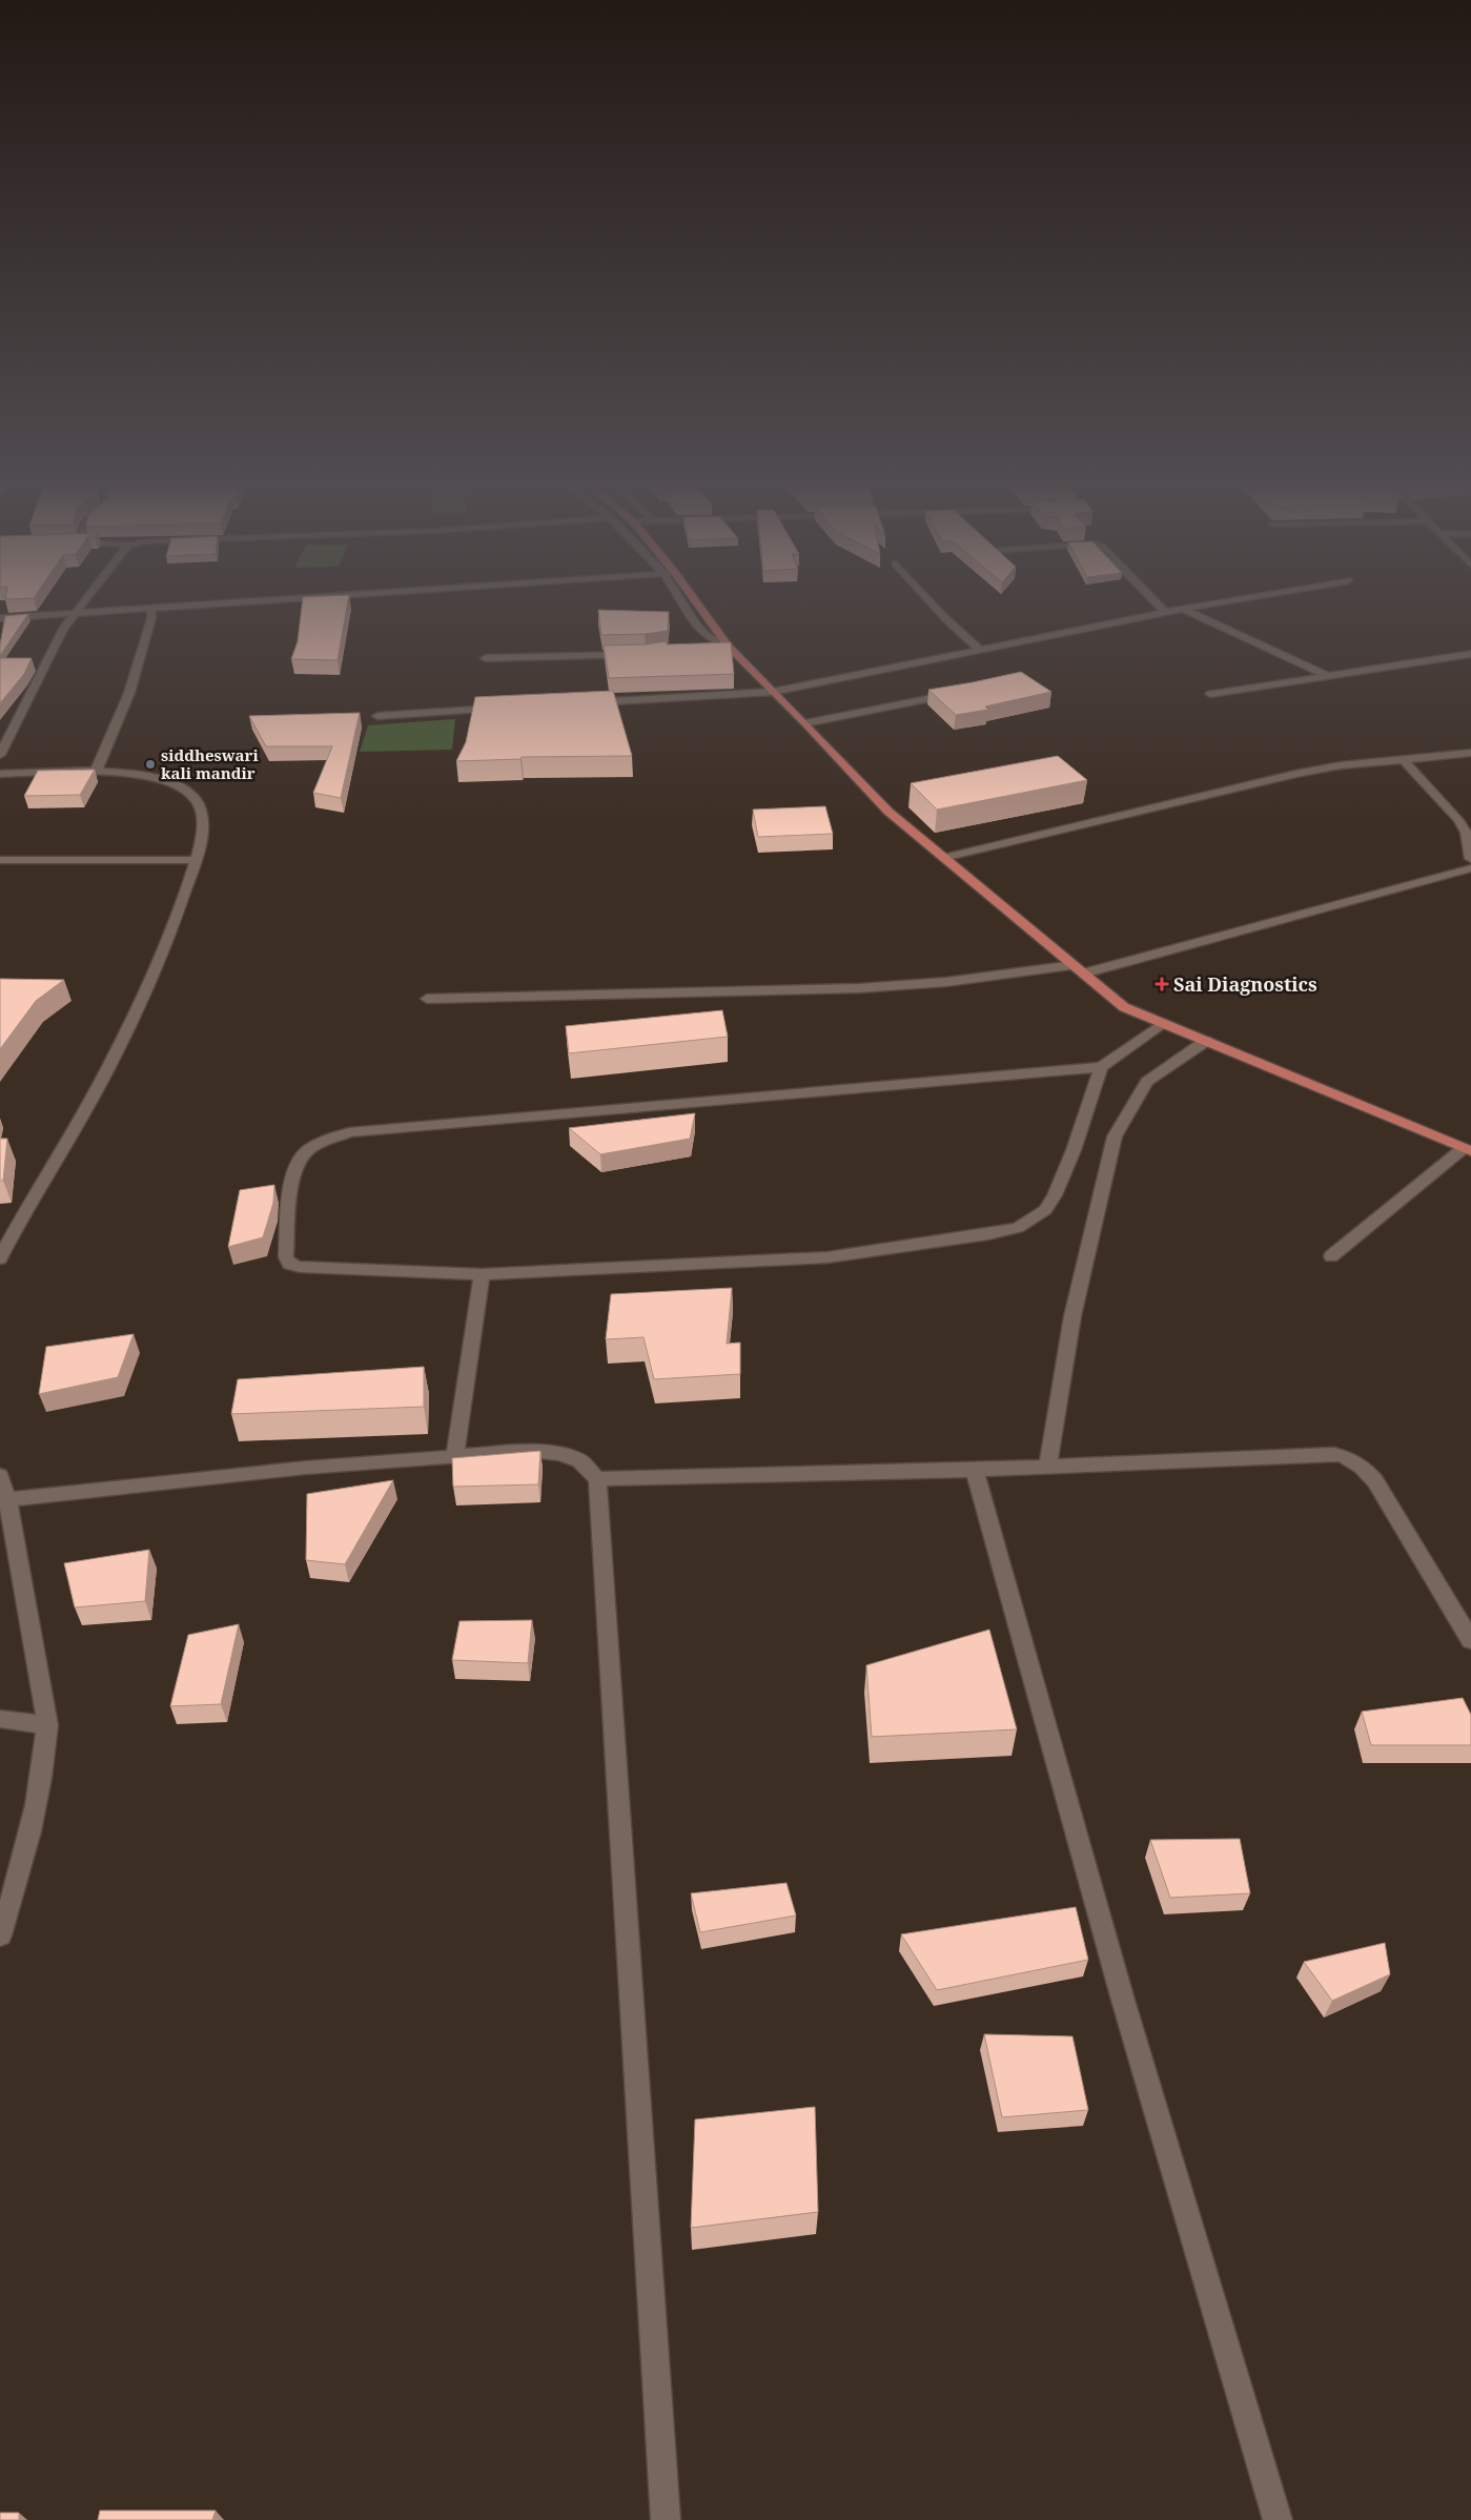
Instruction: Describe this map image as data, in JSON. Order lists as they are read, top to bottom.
{
  "places": {
    "other": ["siddheswari kali mandir"],
    "health": ["Sai Diagnostics"]
  }
}
